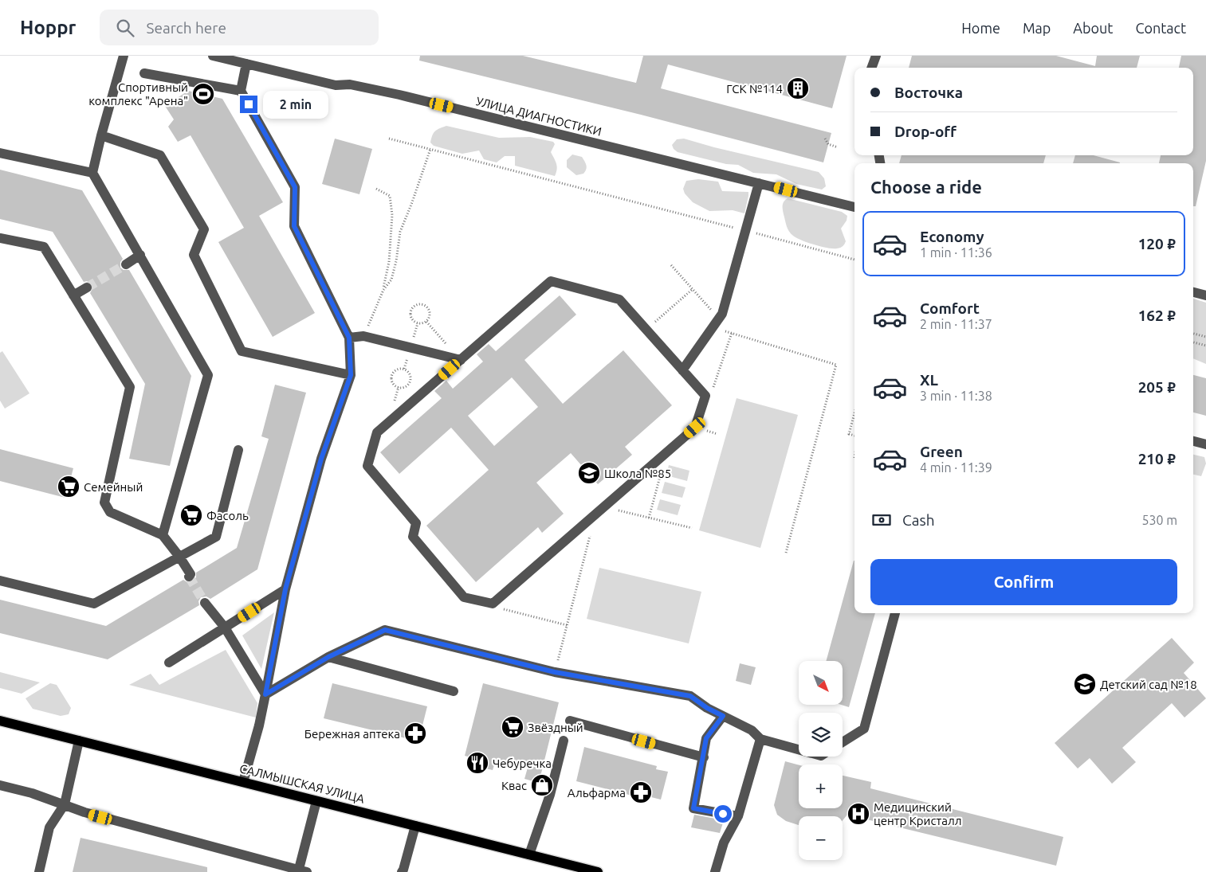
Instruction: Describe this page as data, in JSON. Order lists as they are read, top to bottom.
{
  "streets": {
    "main road": ["САЛМЫШСКАЯ УЛИЦА"],
    "street": ["УЛИЦА ДИАГНОСТИКИ"]
  },
  "places": {
    "building": ["ГСК №114"],
    "sports": ["Спортивный комплекс \"Арена\""],
    "school or university": ["Школа №85", "Детский сад №18"],
    "supermarket": ["Семейный", "Фасоль", "Звёздный"],
    "pharmacy": ["Бережная аптека", "Альфарма"],
    "restaurant": ["Чебуречка"],
    "shop": ["Квас"],
    "hospital": ["Медицинский центр Кристалл"]
  },
  "north": "bottom right",
  "page": {
    "header": "Hoppr",
    "search": "Search here",
    "nav": [
      "Home",
      "Map",
      "About",
      "Contact"
    ],
    "banner": ["Восточка", "Drop-off"],
    "bubble": "2 min",
    "heading": "Choose a ride",
    "list": [
      {
        "name": "Economy",
        "note": "1 min · 11:36",
        "value": "120 ₽"
      },
      {
        "name": "Comfort",
        "note": "2 min · 11:37",
        "value": "162 ₽"
      },
      {
        "name": "XL",
        "note": "3 min · 11:38",
        "value": "205 ₽"
      },
      {
        "name": "Green",
        "note": "4 min · 11:39",
        "value": "210 ₽"
      }
    ],
    "pay": ["Cash", "530 m"],
    "buttons": "Confirm",
    "map_buttons": ["+", "−"]
  }
}
